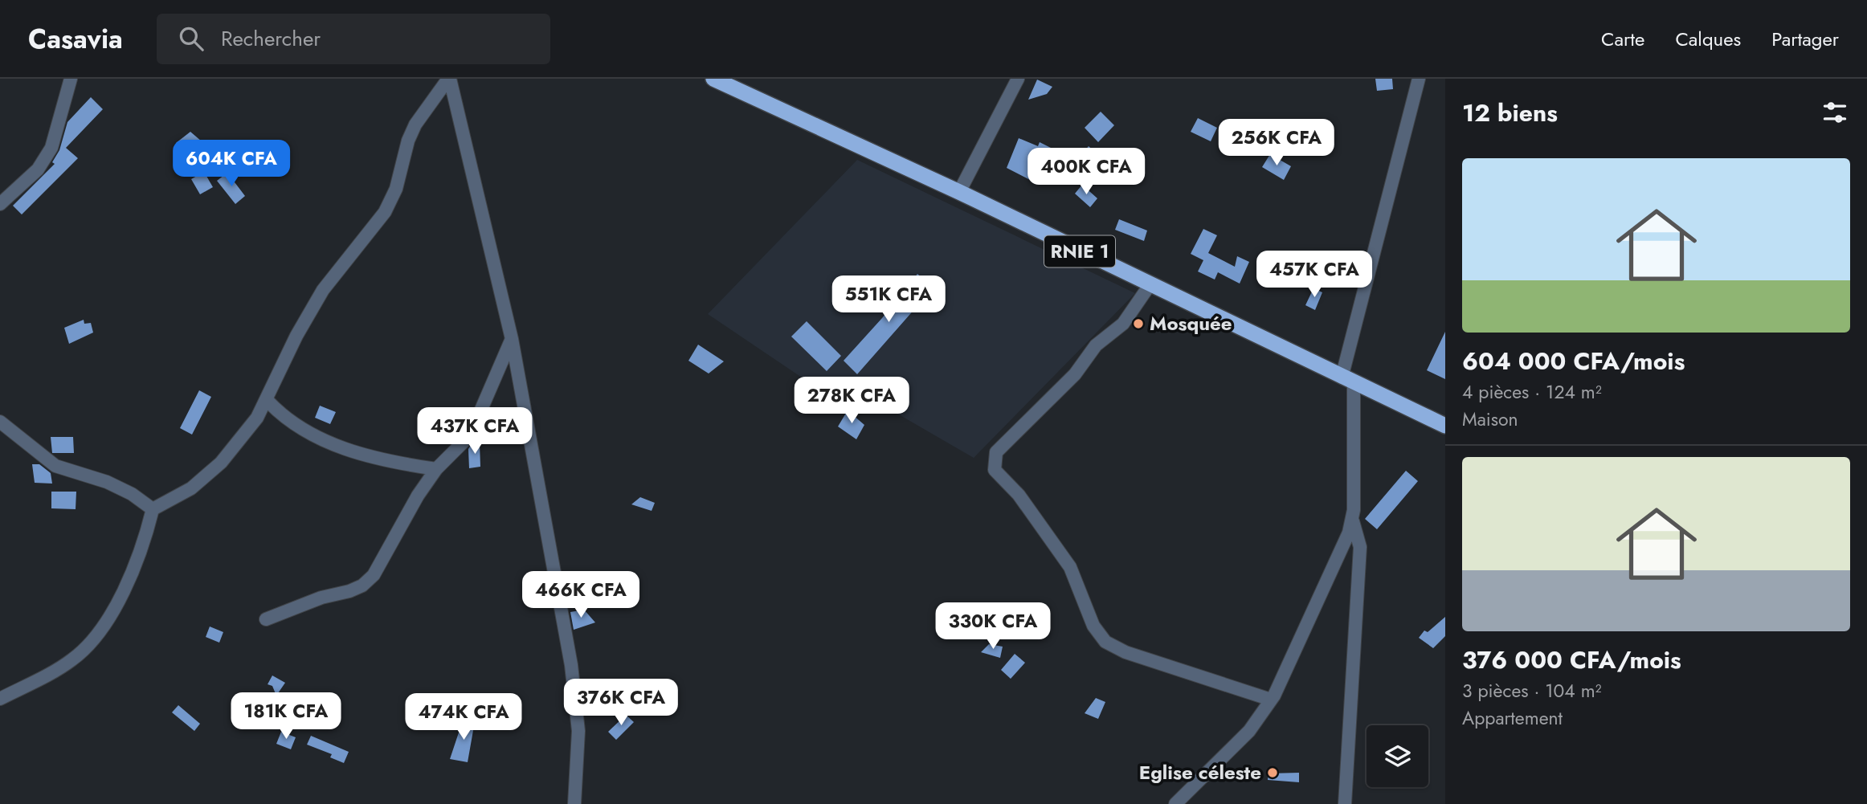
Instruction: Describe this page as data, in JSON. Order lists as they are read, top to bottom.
{
  "streets": {
    "highway": ["RNIE 1"]
  },
  "places": ["Mosquée", "Eglise céleste"],
  "page": {
    "header": "Casavia",
    "search": "Rechercher",
    "nav": ["Carte", "Calques", "Partager"],
    "heading": "12 biens",
    "price": [
      "256K CFA",
      "604K CFA",
      "400K CFA",
      "457K CFA",
      "551K CFA",
      "278K CFA",
      "437K CFA",
      "466K CFA",
      "330K CFA",
      "376K CFA",
      "181K CFA",
      "474K CFA"
    ],
    "list": [
      {
        "name": "604 000 CFA/mois",
        "note": "4 pièces · 124 m² · Maison"
      },
      {
        "name": "376 000 CFA/mois",
        "note": "3 pièces · 104 m² · Appartement"
      }
    ]
  }
}
